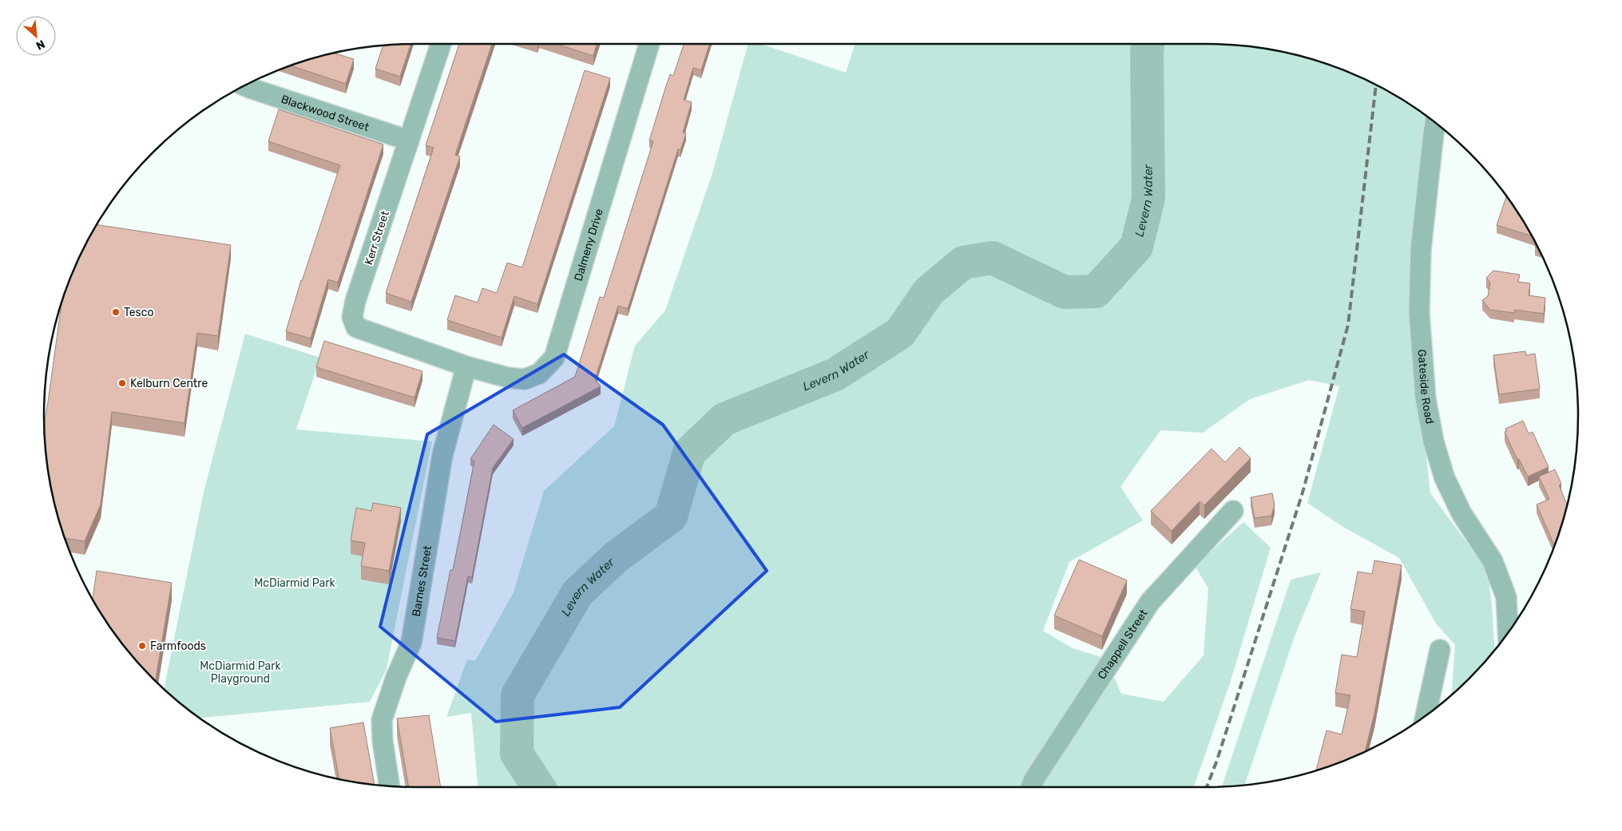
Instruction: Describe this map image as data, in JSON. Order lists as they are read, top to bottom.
{
  "streets": {
    "street": [
      "Blackwood Street",
      "Kerr Street",
      "Dalmeny Drive",
      "Gateside Road",
      "Barnes Street",
      "Chappell Street"
    ]
  },
  "crossings": [
    ["Blackwood Street", "Kerr Street"],
    ["Kerr Street", "Dalmeny Drive"],
    ["Kerr Street", "Barnes Street"],
    ["Dalmeny Drive", "Barnes Street"]
  ],
  "water": ["Levern Water"],
  "parks": ["McDiarmid Park", "McDiarmid Park Playground"],
  "places": ["Tesco", "Kelburn Centre", "Farmfoods"],
  "north": "bottom right"
}
